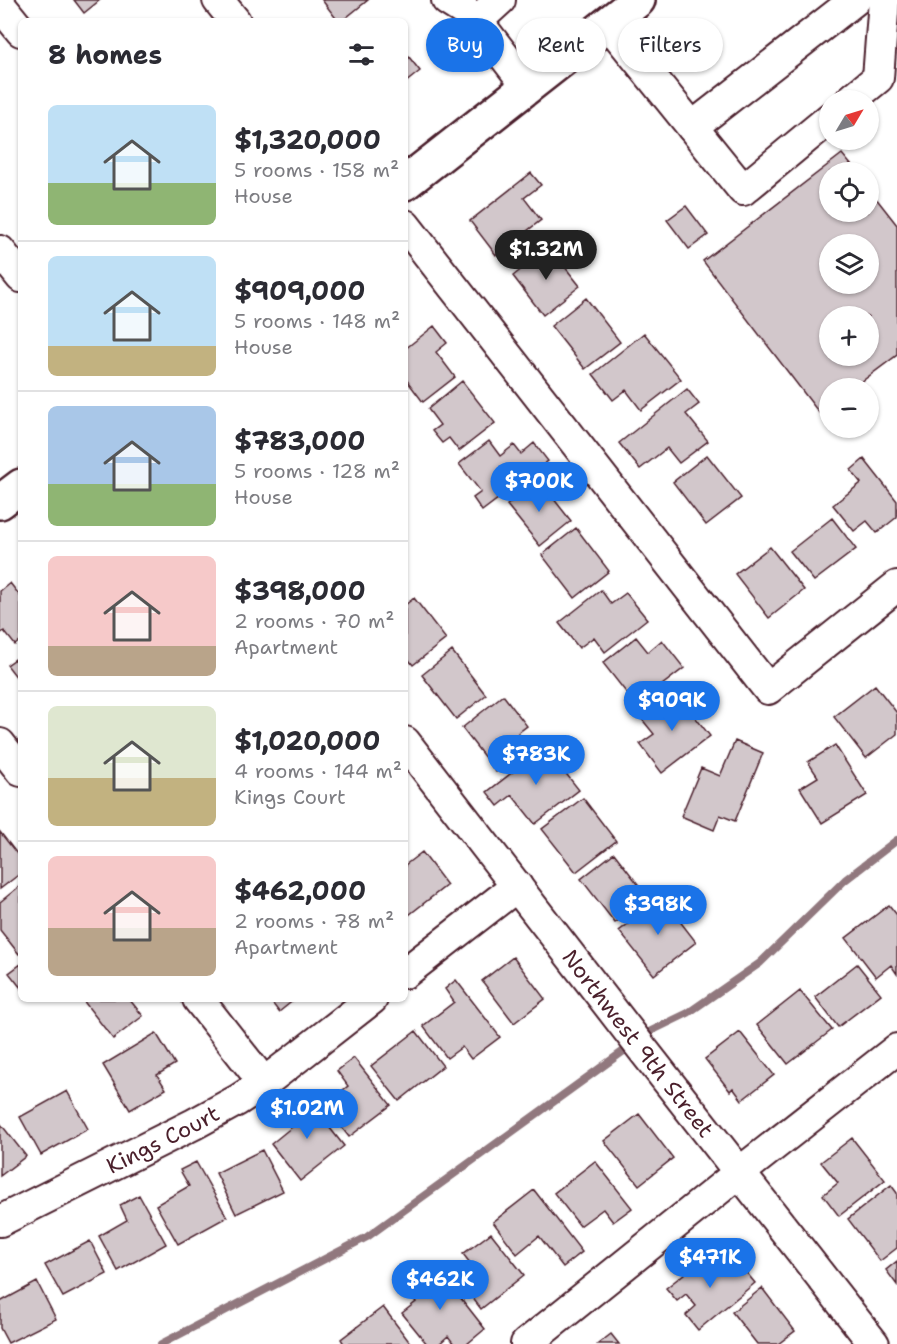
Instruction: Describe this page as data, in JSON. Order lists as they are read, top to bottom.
{
  "streets": {
    "street": ["Northwest 9th Street", "Kings Court"]
  },
  "north": "top right",
  "page": {
    "chip": ["Buy", "Rent", "Filters"],
    "heading": "8 homes",
    "map_buttons": ["+", "−"],
    "list": [
      {
        "name": "$1,320,000",
        "note": "5 rooms · 158 m² · House"
      },
      {
        "name": "$909,000",
        "note": "5 rooms · 148 m² · House"
      },
      {
        "name": "$783,000",
        "note": "5 rooms · 128 m² · House"
      },
      {
        "name": "$398,000",
        "note": "2 rooms · 70 m² · Apartment"
      },
      {
        "name": "$1,020,000",
        "note": "4 rooms · 144 m² · Kings Court"
      },
      {
        "name": "$462,000",
        "note": "2 rooms · 78 m² · Apartment"
      }
    ],
    "price": [
      "$1.32M",
      "$700K",
      "$909K",
      "$783K",
      "$398K",
      "$1.02M",
      "$471K",
      "$462K"
    ]
  }
}
